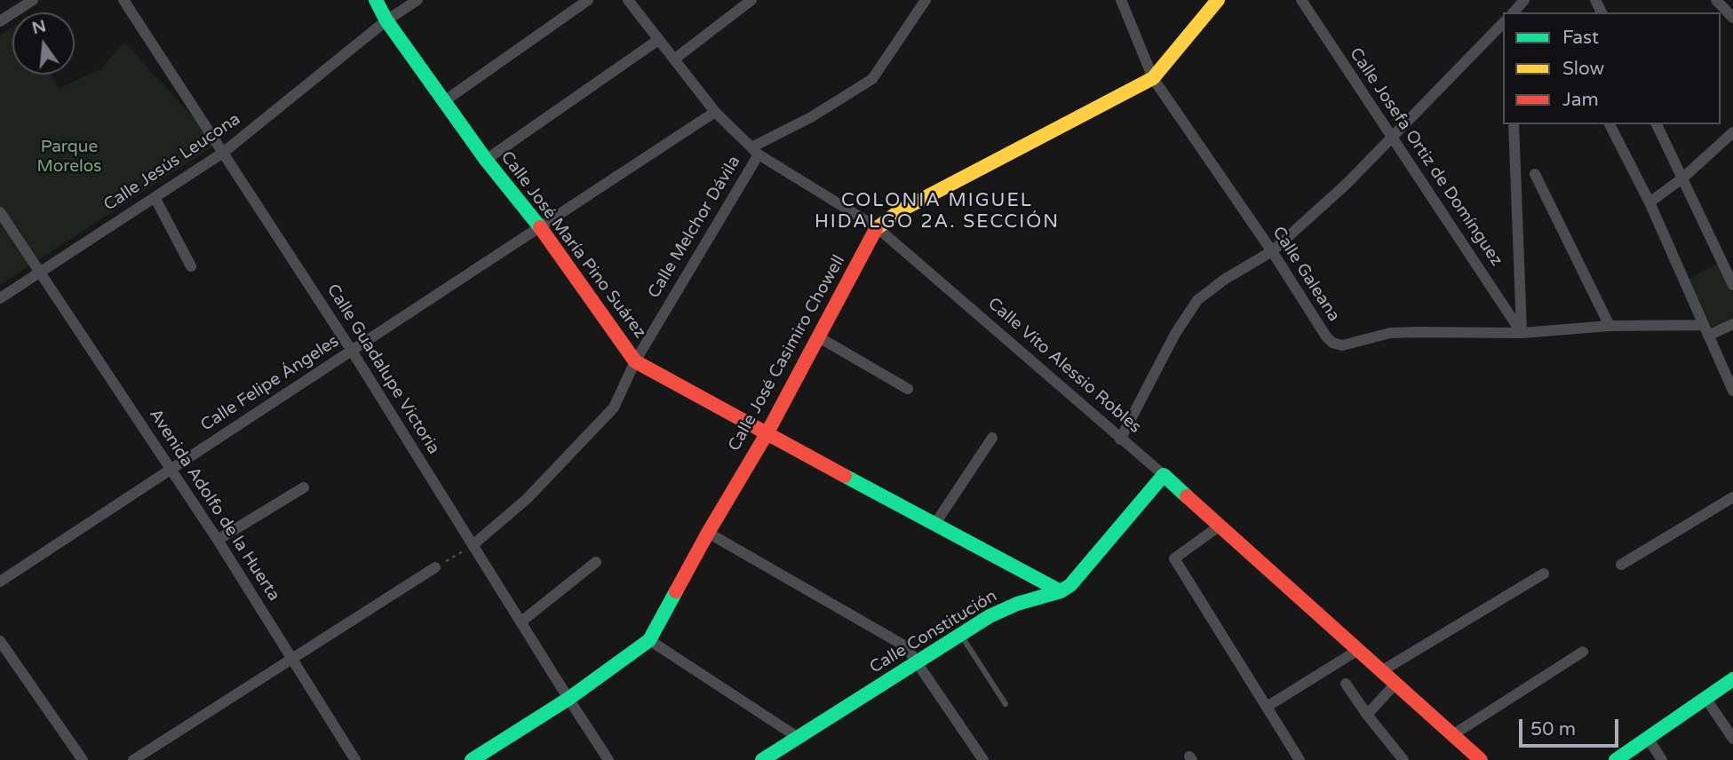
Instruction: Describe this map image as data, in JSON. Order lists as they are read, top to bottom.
{
  "streets": {
    "street": [
      "Calle Josefa Ortiz de Domínguez",
      "Calle Jesús Leucona",
      "Calle Melchor Dávila",
      "Calle José María Pino Suárez",
      "Calle Galeana",
      "Calle José Casimiro Chowell",
      "Calle Vito Alessio Robles",
      "Calle Guadalupe Victoria",
      "Calle Felipe Ángeles",
      "Avenida Adolfo de la Huerta",
      "Calle Constitución"
    ]
  },
  "crossings": [
    ["Calle Josefa Ortiz de Domínguez", "Calle Galeana"],
    ["Calle Jesús Leucona", "Calle José María Pino Suárez"],
    ["Calle Jesús Leucona", "Calle Guadalupe Victoria"],
    ["Calle Jesús Leucona", "Avenida Adolfo de la Huerta"],
    ["Calle Melchor Dávila", "Calle José María Pino Suárez"],
    ["Calle Melchor Dávila", "Calle Vito Alessio Robles"],
    ["Calle Melchor Dávila", "Calle Guadalupe Victoria"],
    ["Calle José María Pino Suárez", "Calle José Casimiro Chowell"],
    ["Calle José María Pino Suárez", "Calle Felipe Ángeles"],
    ["Calle José María Pino Suárez", "Calle Constitución"],
    ["Calle Galeana", "Calle José Casimiro Chowell"],
    ["Calle José Casimiro Chowell", "Calle Vito Alessio Robles"],
    ["Calle José Casimiro Chowell", "Calle Guadalupe Victoria"],
    ["Calle Vito Alessio Robles", "Calle Felipe Ángeles"],
    ["Calle Vito Alessio Robles", "Calle Constitución"],
    ["Calle Guadalupe Victoria", "Calle Felipe Ángeles"],
    ["Calle Felipe Ángeles", "Avenida Adolfo de la Huerta"]
  ],
  "districts": ["COLONIA MIGUEL HIDALGO 2A. SECCIÓN"],
  "parks": ["Parque Morelos"],
  "legend": ["Fast", "Slow", "Jam"],
  "scale_bar": "50 m",
  "north": "top"
}
